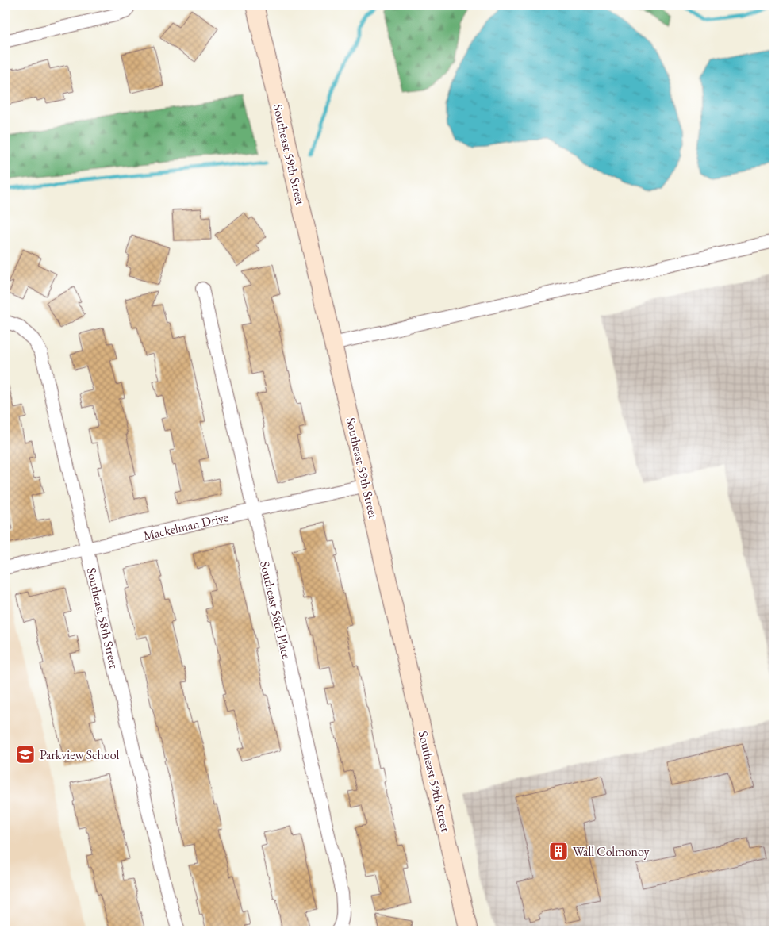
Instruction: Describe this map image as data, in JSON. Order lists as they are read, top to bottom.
{
  "streets": {
    "main road": ["Southeast 59th Street"],
    "street": ["Mackelman Drive", "Southeast 58th Place", "Southeast 58th Street"]
  },
  "crossings": [
    ["Southeast 59th Street", "Mackelman Drive"],
    ["Mackelman Drive", "Southeast 58th Place"],
    ["Mackelman Drive", "Southeast 58th Street"]
  ],
  "places": {
    "school or university": ["Parkview School"],
    "building": ["Wall Colmonoy"]
  }
}
